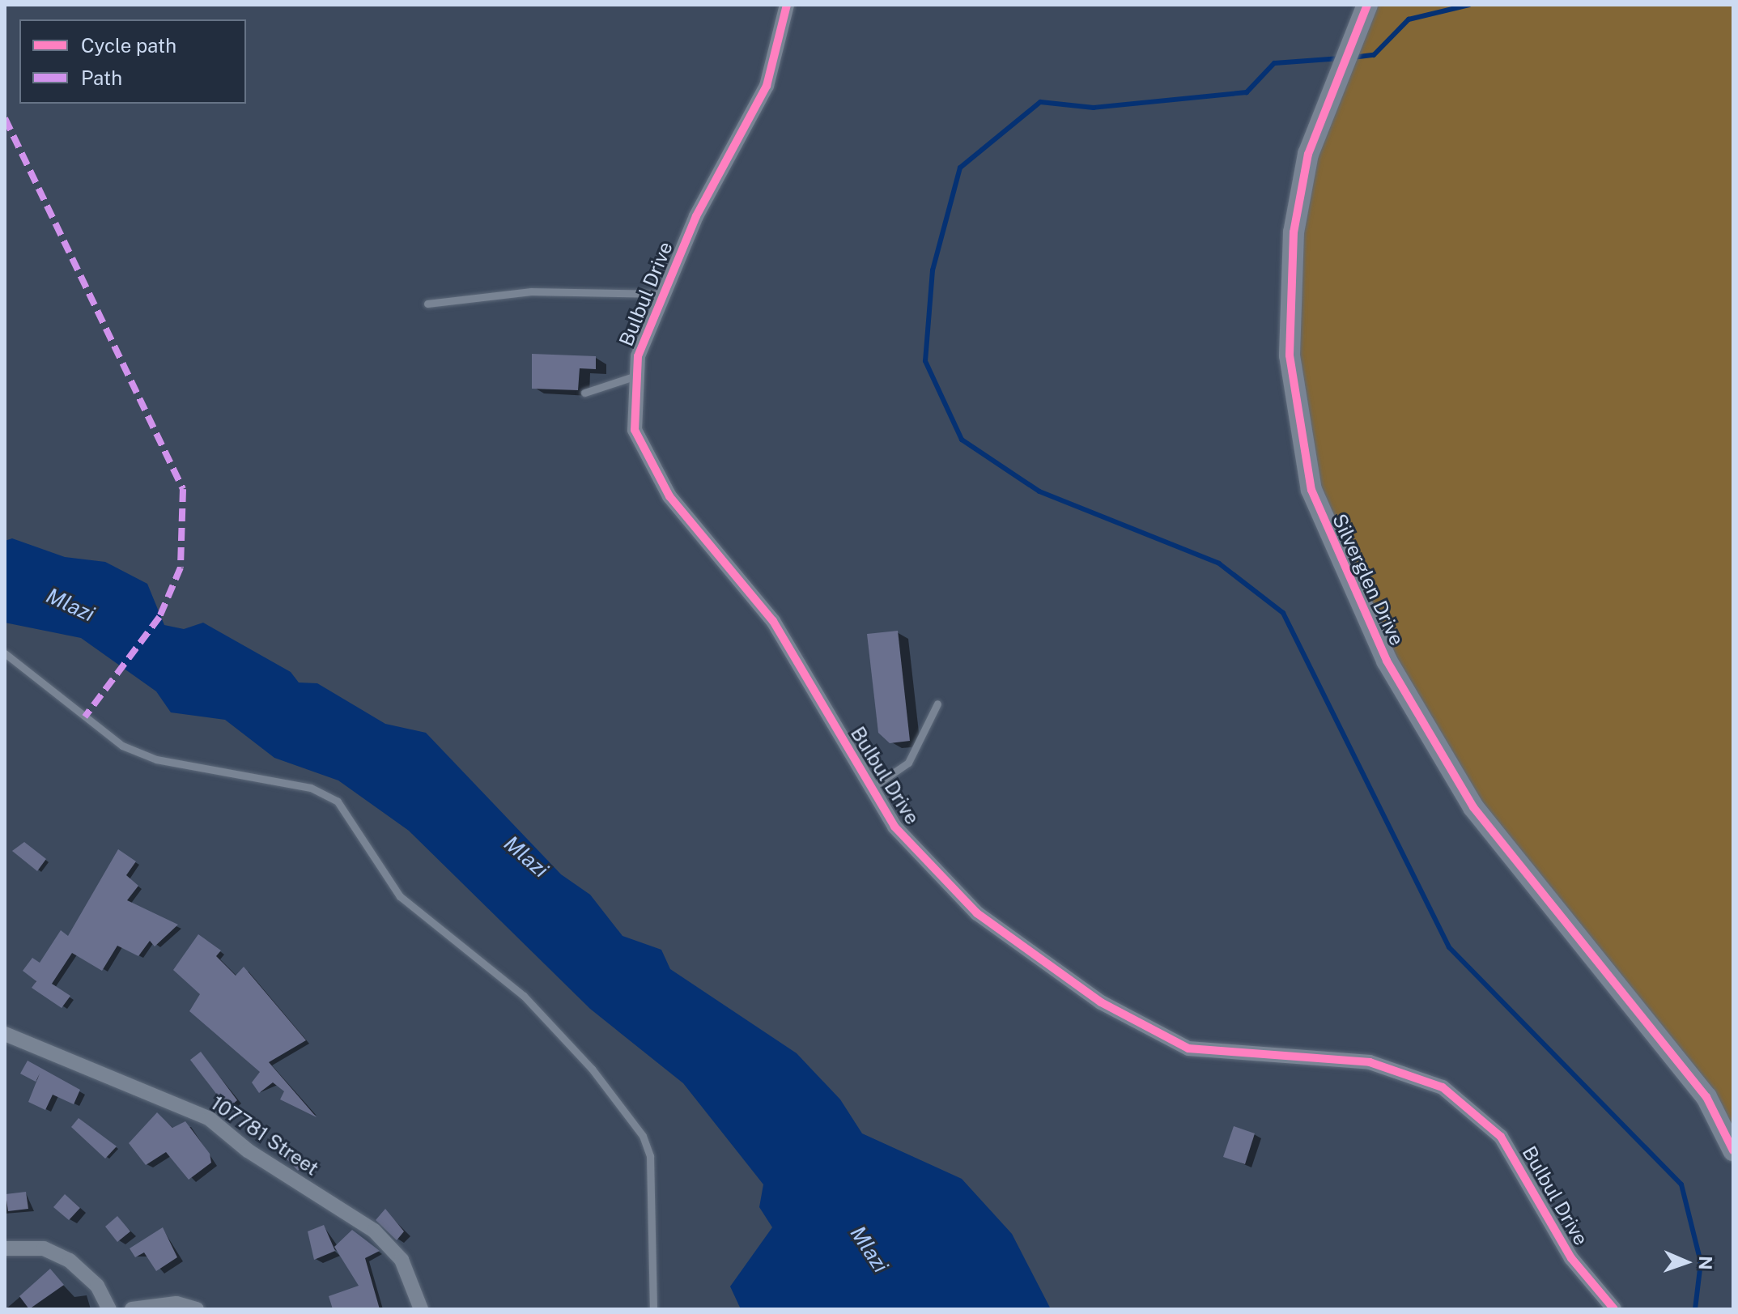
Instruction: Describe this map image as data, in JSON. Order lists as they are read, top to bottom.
{
  "streets": {
    "street": ["Bulbul Drive", "Silverglen Drive", "107781 Street"]
  },
  "water": ["Mlazi"],
  "legend": ["Cycle path", "Path"],
  "north": "right"
}
